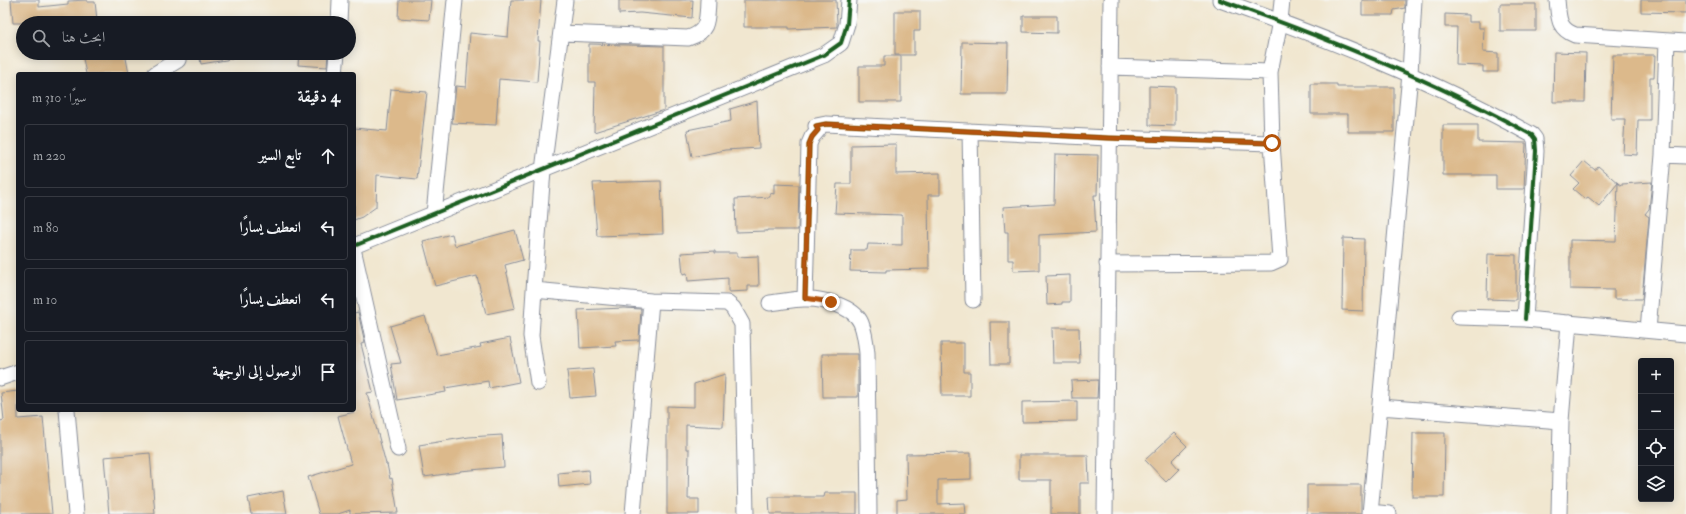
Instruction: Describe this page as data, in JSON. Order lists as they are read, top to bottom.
{
  "page": {
    "search": "ابحث هنا",
    "heading": ["4 دقيقة", "سيرًا · 310 m"],
    "list": [
      ["تابع السير", "220 m"],
      ["انعطف يسارًا", "80 m"],
      ["انعطف يسارًا", "10 m"],
      "الوصول إلى الوجهة"
    ],
    "map_buttons": ["+", "−"]
  }
}
